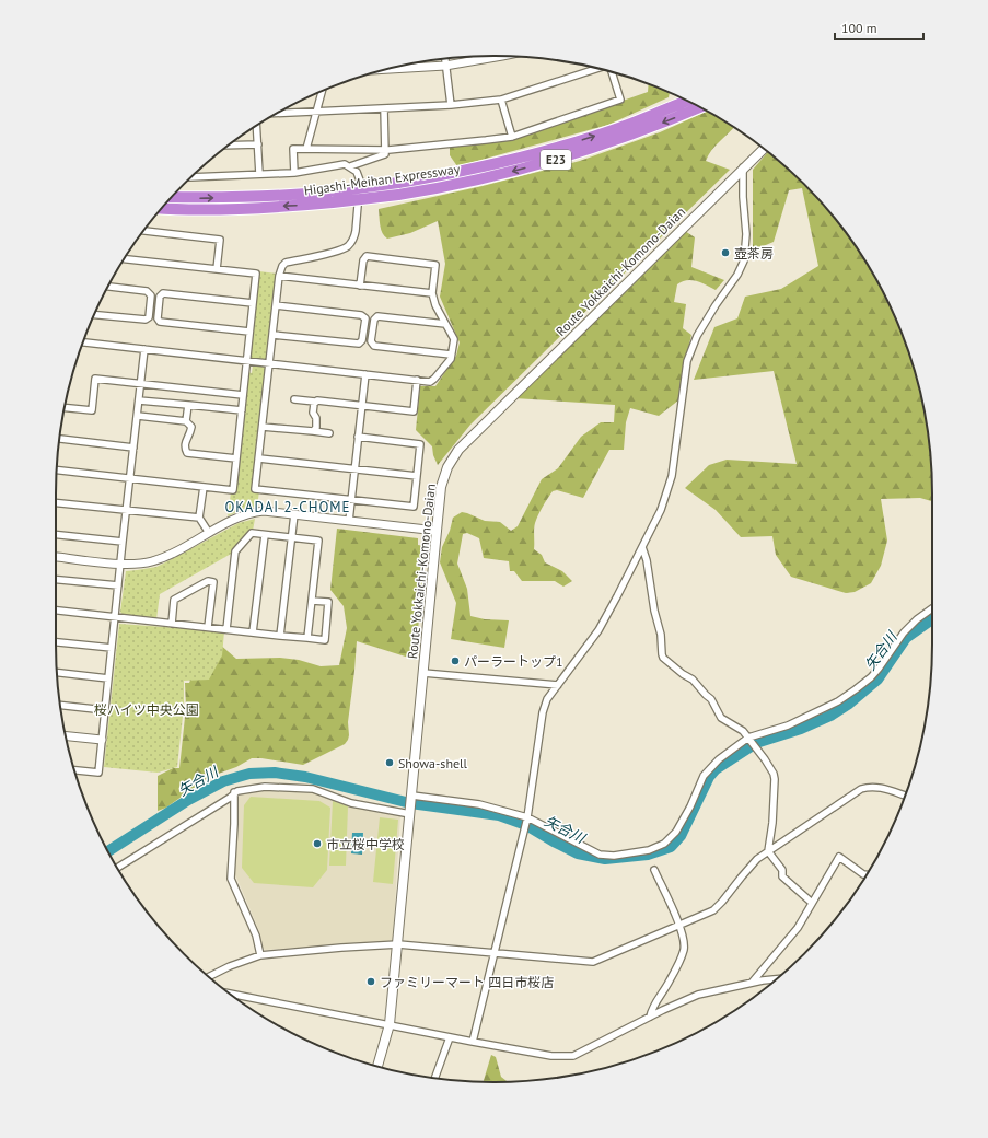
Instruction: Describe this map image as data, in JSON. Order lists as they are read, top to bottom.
{
  "streets": {
    "highway": ["E23", "Higashi-Meihan Expressway"],
    "main road": ["Route Yokkaichi-Komono-Daian"]
  },
  "districts": ["OKADAI 2-CHOME"],
  "water": ["矢合川"],
  "parks": ["桜ハイツ中央公園"],
  "places": [
    "壺茶房",
    "パーラートップ1",
    "Showa-shell",
    "市立桜中学校",
    "ファミリーマート 四日市桜店"
  ],
  "scale_bar": "100 m"
}
